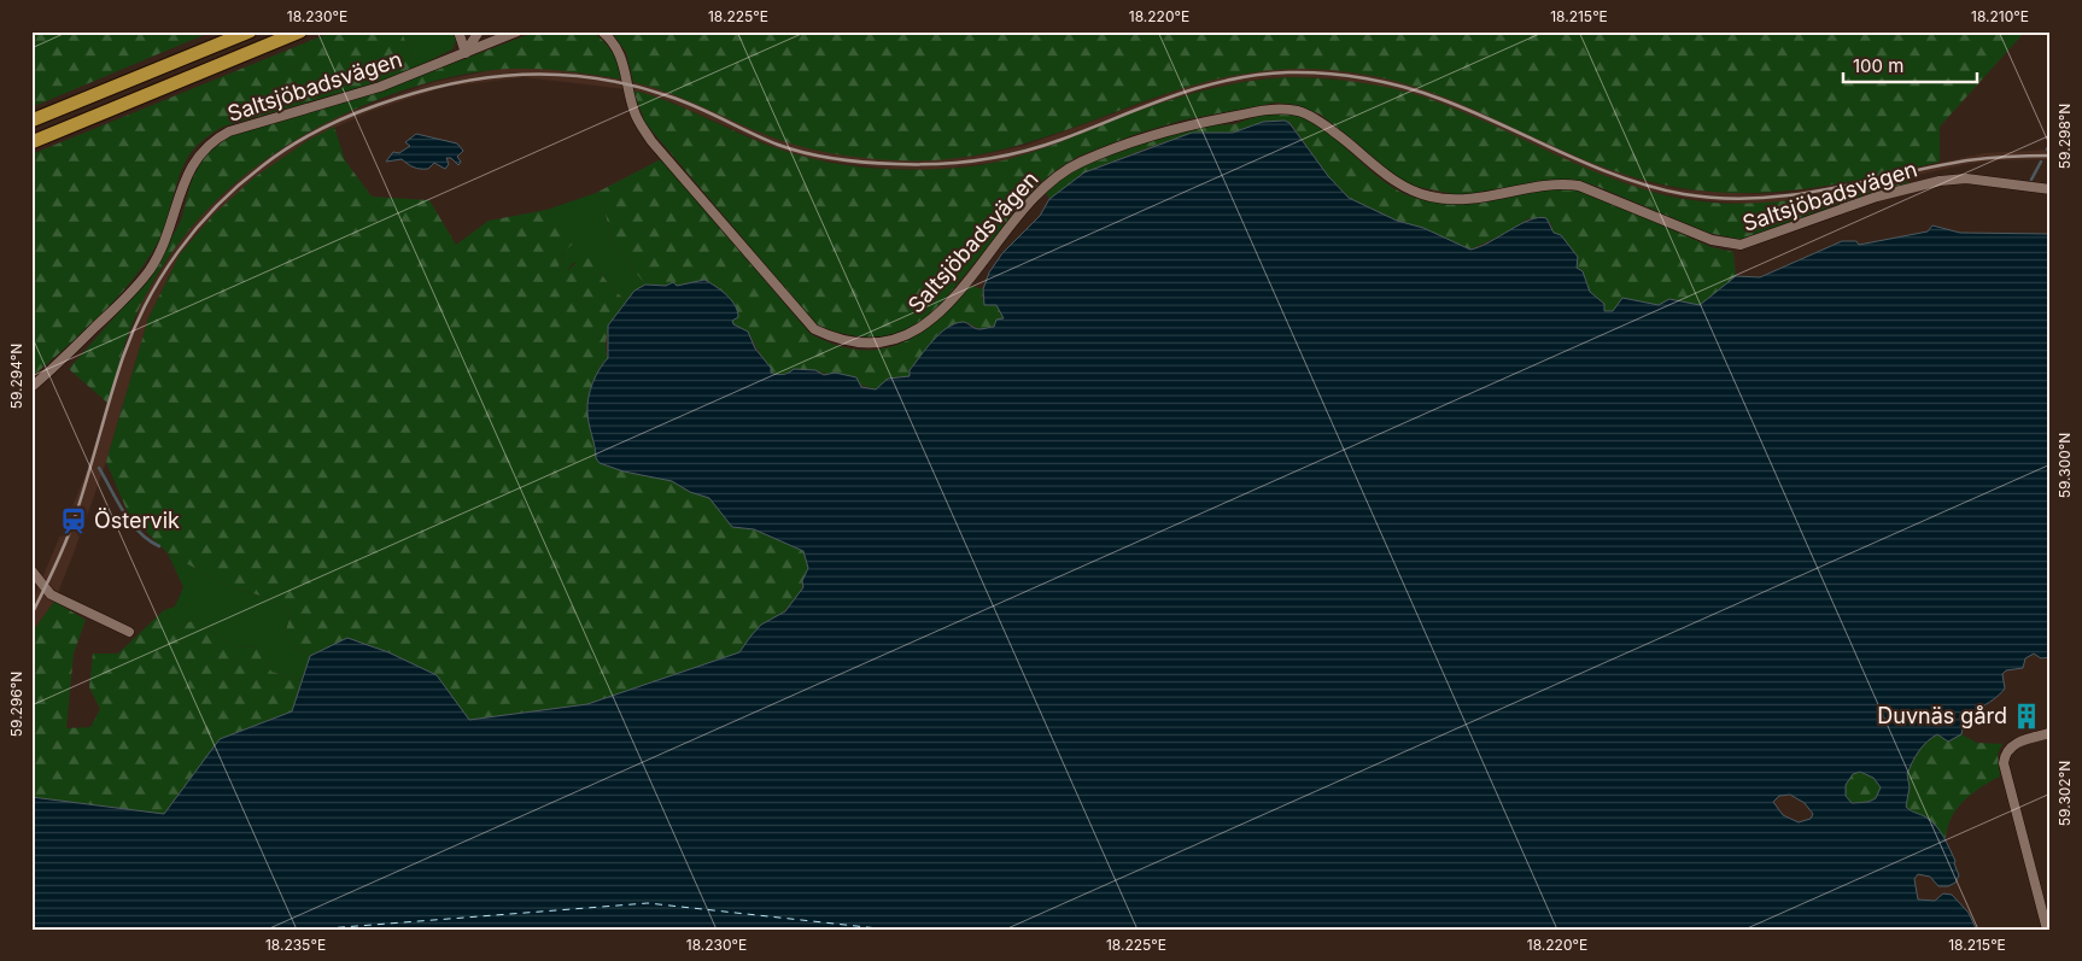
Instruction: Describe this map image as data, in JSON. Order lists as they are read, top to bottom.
{
  "streets": {
    "street": ["Saltsjöbadsvägen"]
  },
  "places": {
    "station": ["Östervik"],
    "building": ["Duvnäs gård"]
  },
  "scale_bar": "100 m",
  "coordinates": [
    "18.230°E",
    "18.225°E",
    "18.220°E",
    "18.215°E",
    "18.210°E",
    "59.298°N",
    "59.294°N",
    "59.300°N",
    "59.296°N",
    "59.302°N",
    "18.235°E"
  ]
}
